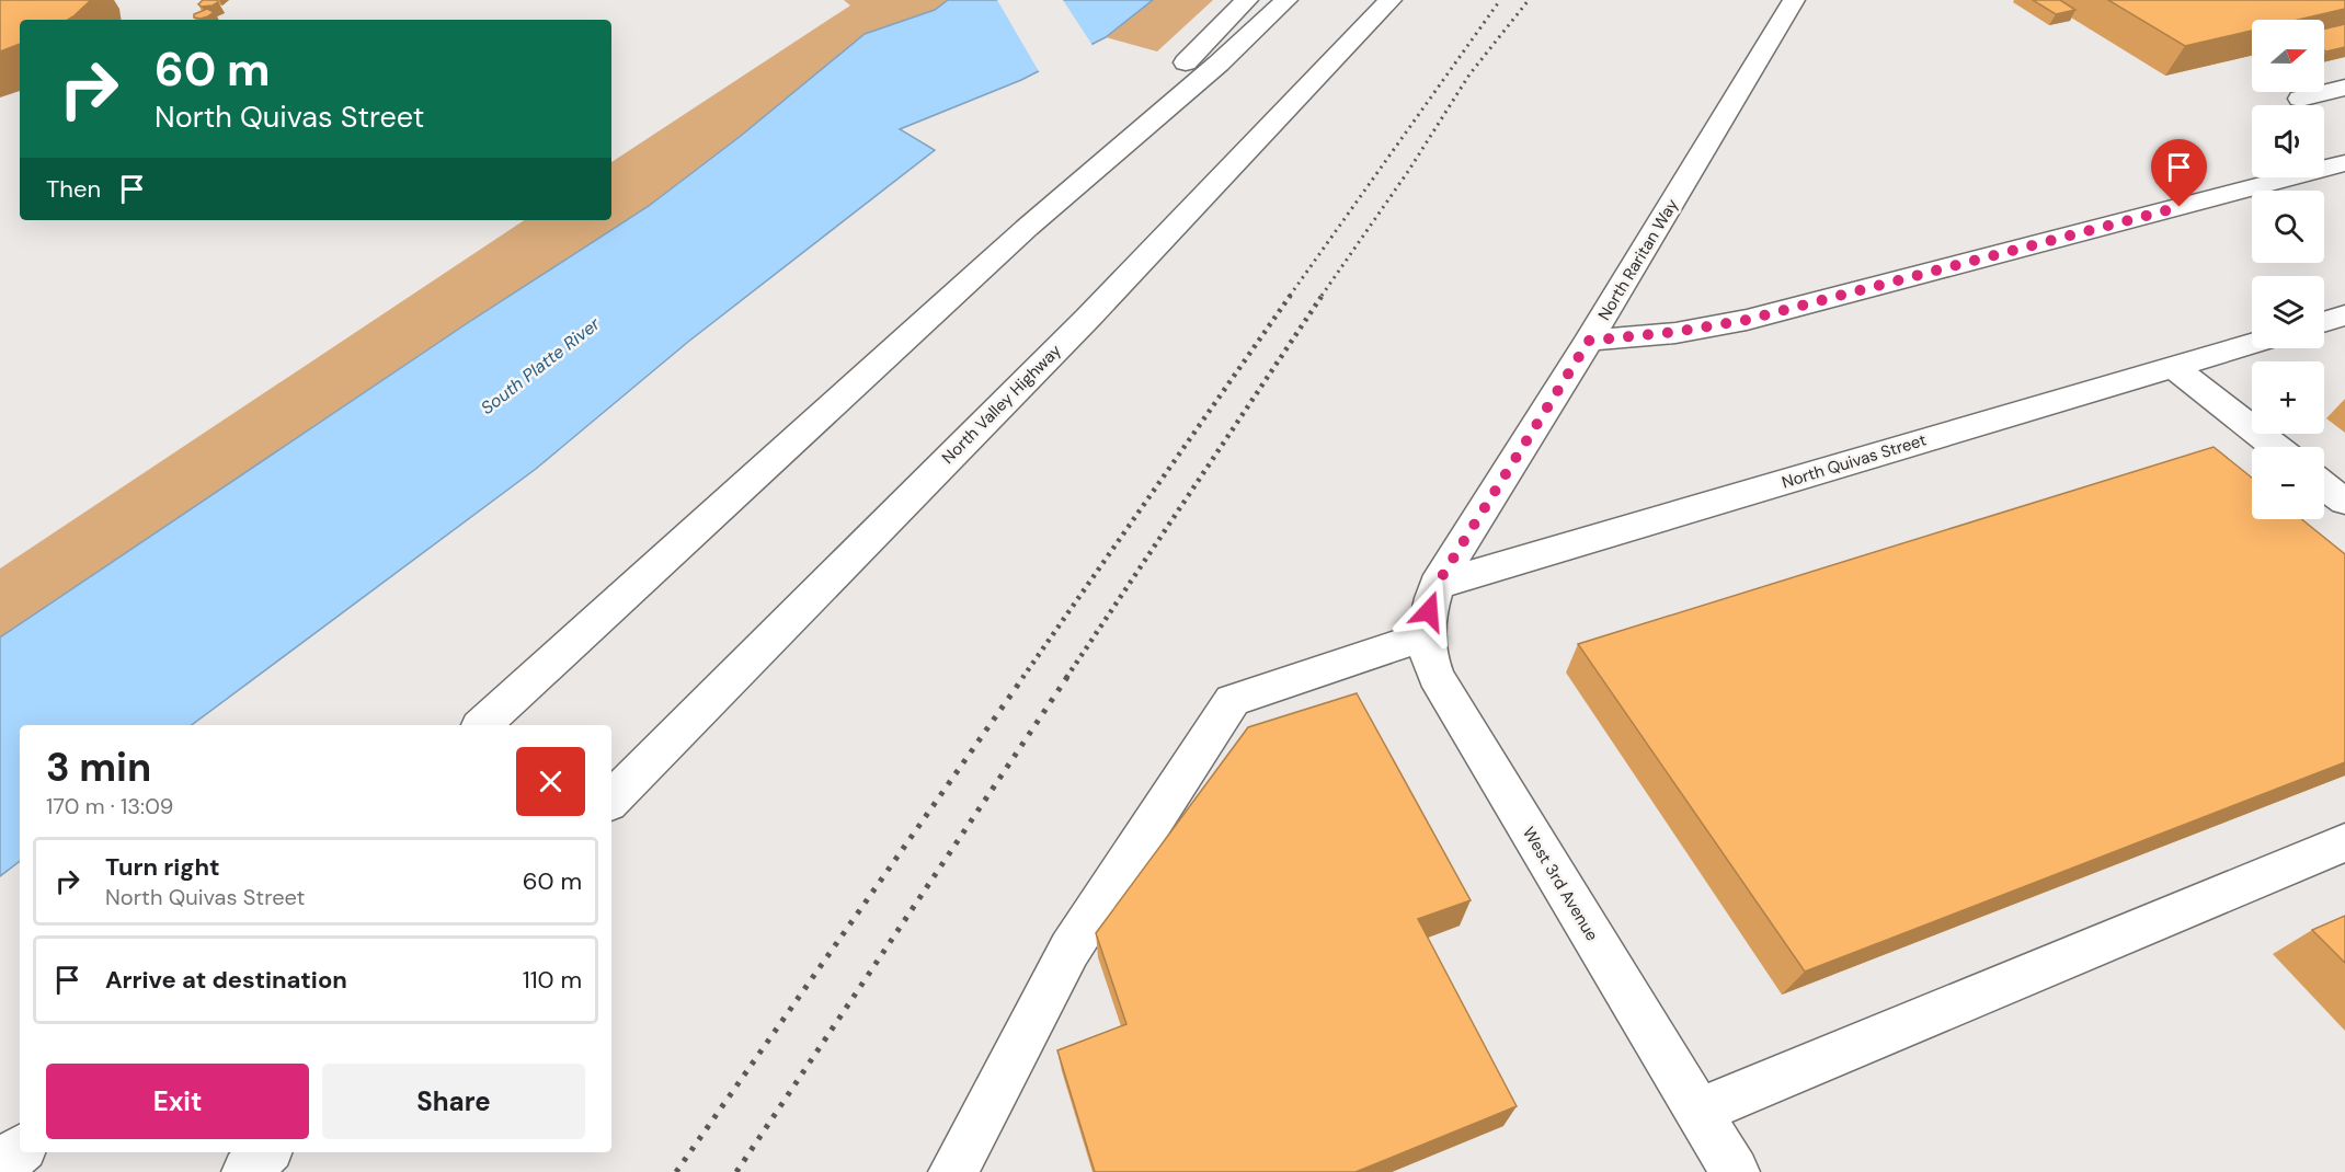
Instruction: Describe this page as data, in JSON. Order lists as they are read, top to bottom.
{
  "streets": {
    "main road": [
      "North Raritan Way",
      "North Valley Highway",
      "North Quivas Street",
      "West 3rd Avenue"
    ]
  },
  "crossings": [
    ["North Raritan Way", "North Quivas Street"],
    ["North Raritan Way", "West 3rd Avenue"],
    ["North Quivas Street", "West 3rd Avenue"]
  ],
  "water": ["South Platte River"],
  "north": "right",
  "page": {
    "map_buttons": ["+", "−"],
    "turn": ["60 m", "North Quivas Street"],
    "then": "Then",
    "heading": ["3 min", "170 m · 13:09"],
    "list": [
      {
        "name": "Turn right",
        "note": "North Quivas Street",
        "value": "60 m"
      },
      {
        "name": "Arrive at destination",
        "value": "110 m"
      }
    ],
    "buttons": ["Exit", "Share"]
  }
}
